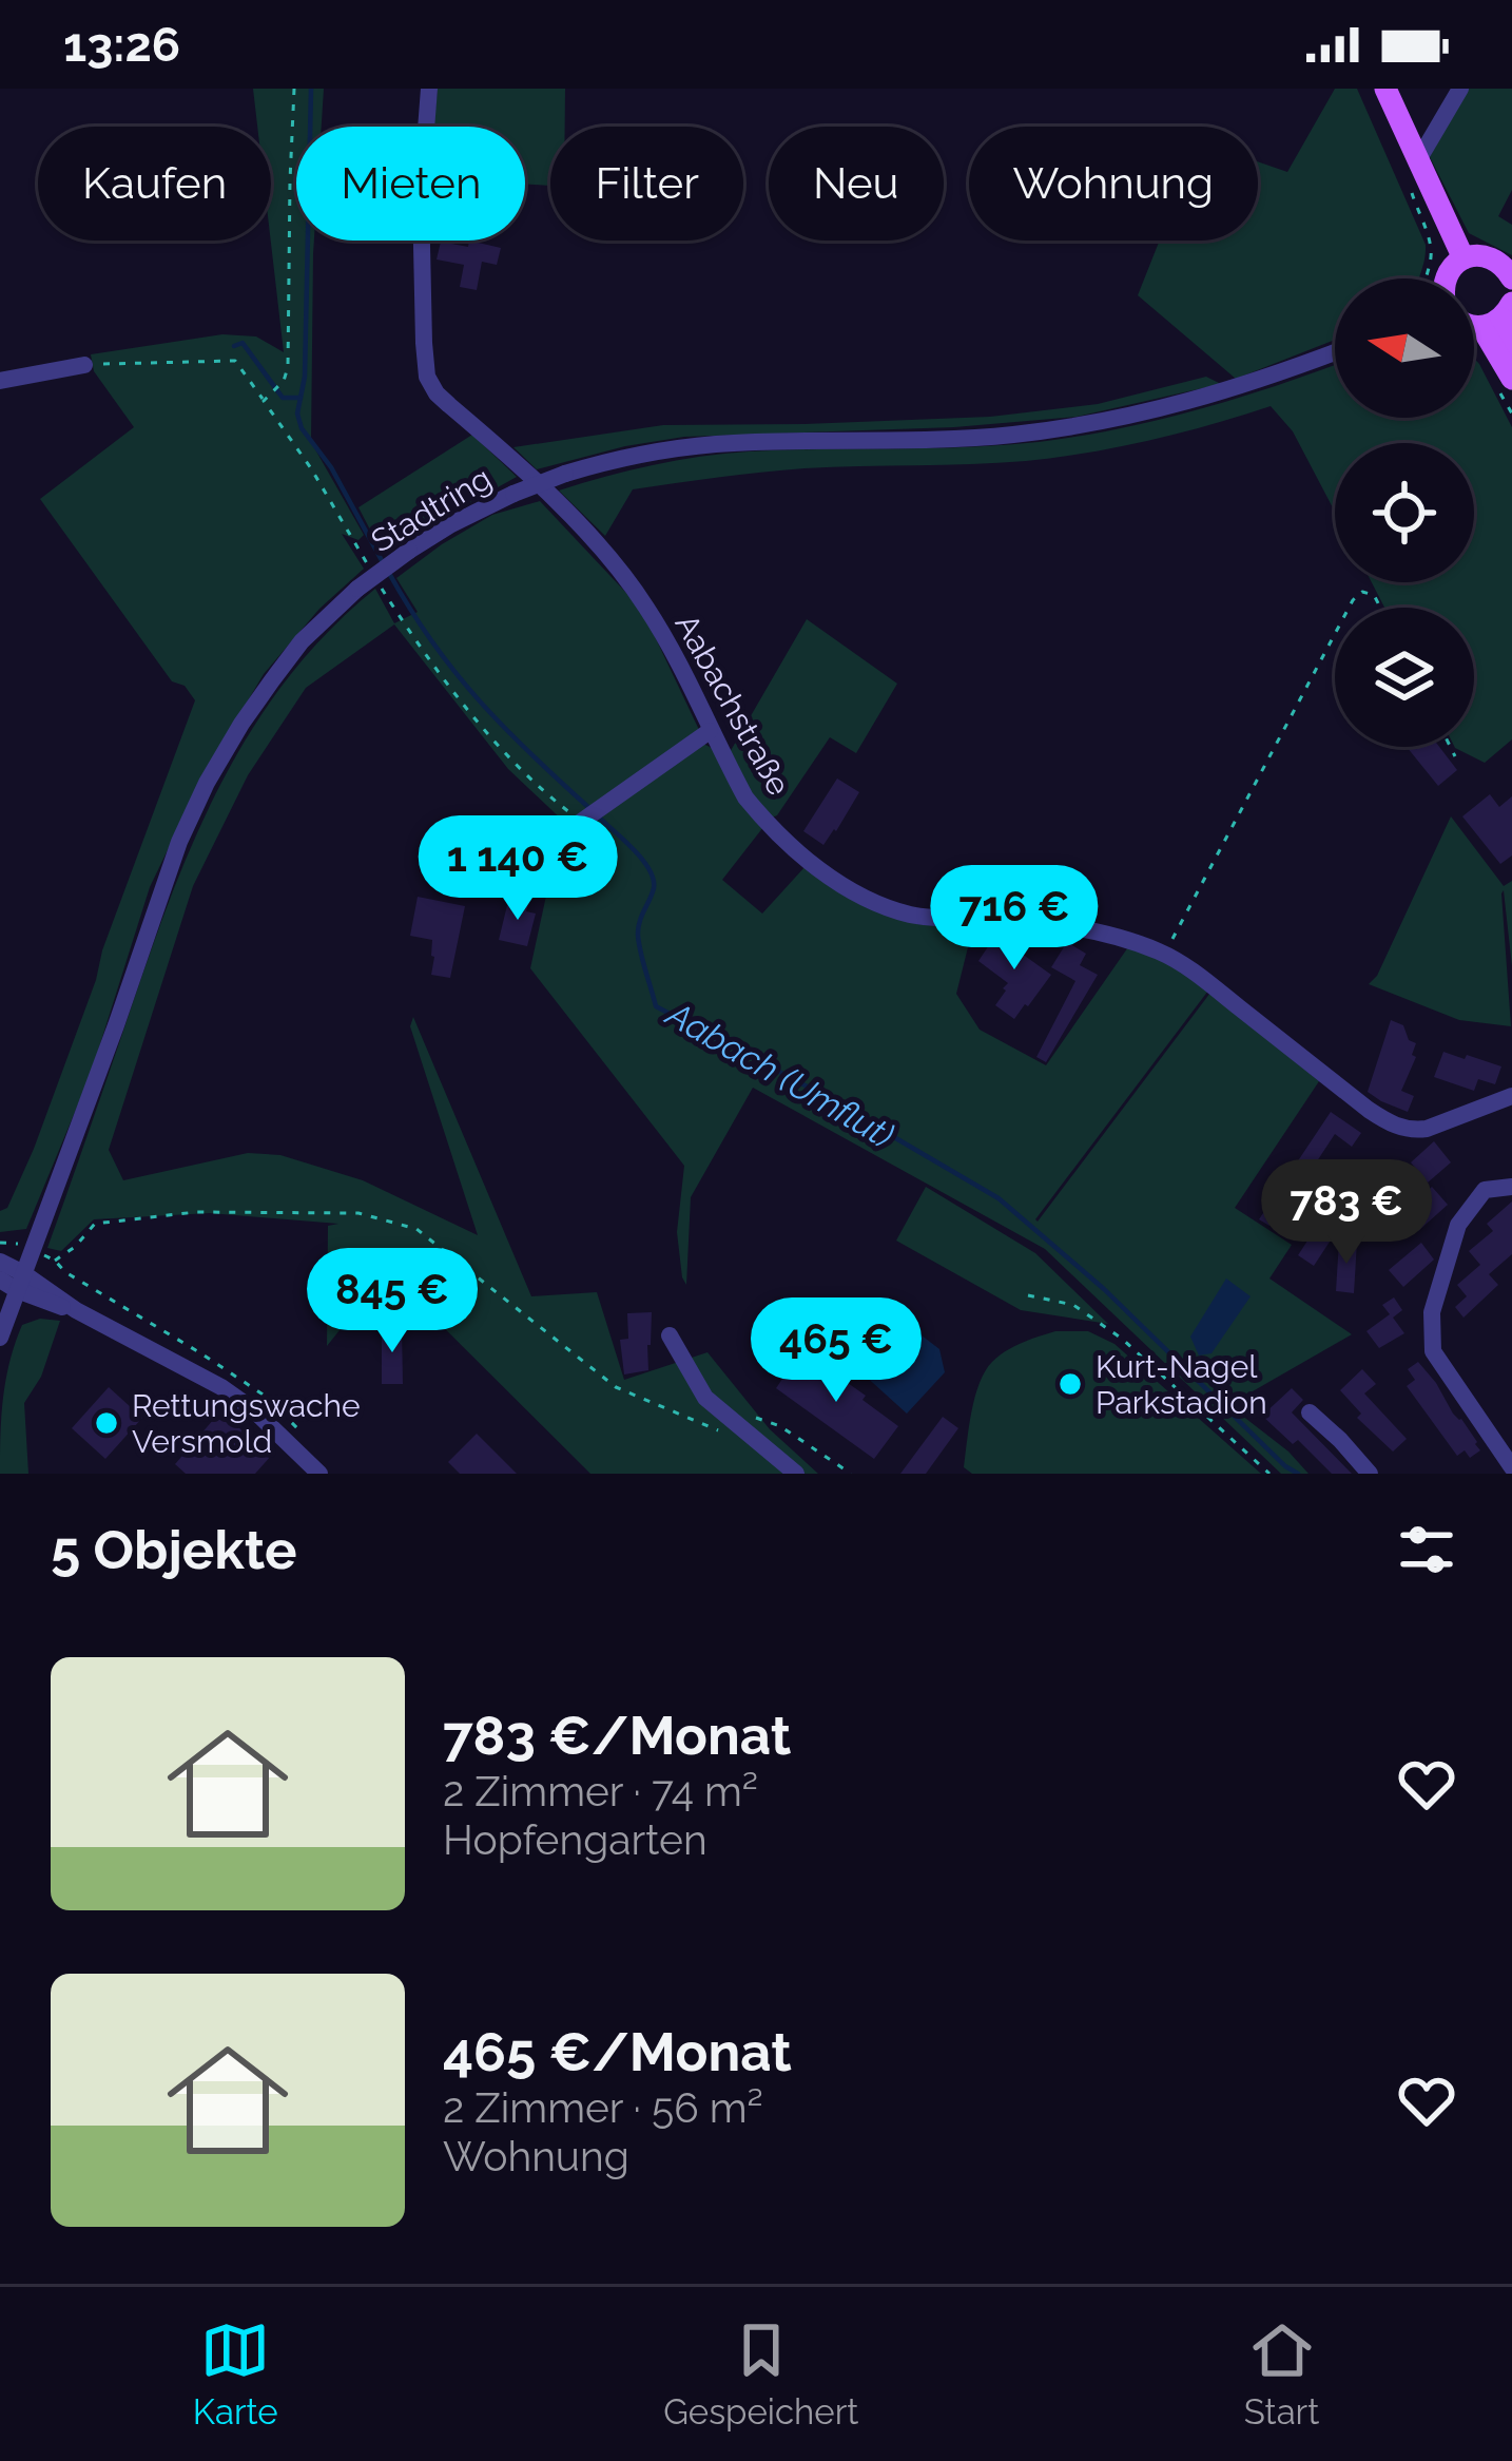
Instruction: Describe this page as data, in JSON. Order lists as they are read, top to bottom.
{
  "streets": {
    "street": ["Stadtring", "Aabachstraße"]
  },
  "water": ["Aabach (Umflut)"],
  "places": ["Kurt-Nagel Parkstadion", "Rettungswache Versmold"],
  "north": "left",
  "page": {
    "status": "13:26",
    "chip": [
      "Kaufen",
      "Mieten",
      "Filter",
      "Neu",
      "Wohnung"
    ],
    "price": [
      "1 140 €",
      "716 €",
      "783 €",
      "845 €",
      "465 €"
    ],
    "heading": "5 Objekte",
    "list": [
      {
        "name": "783 €/Monat",
        "note": "2 Zimmer · 74 m² · Hopfengarten"
      },
      {
        "name": "465 €/Monat",
        "note": "2 Zimmer · 56 m² · Wohnung"
      }
    ],
    "tabs": ["Karte", "Gespeichert", "Start"]
  }
}
